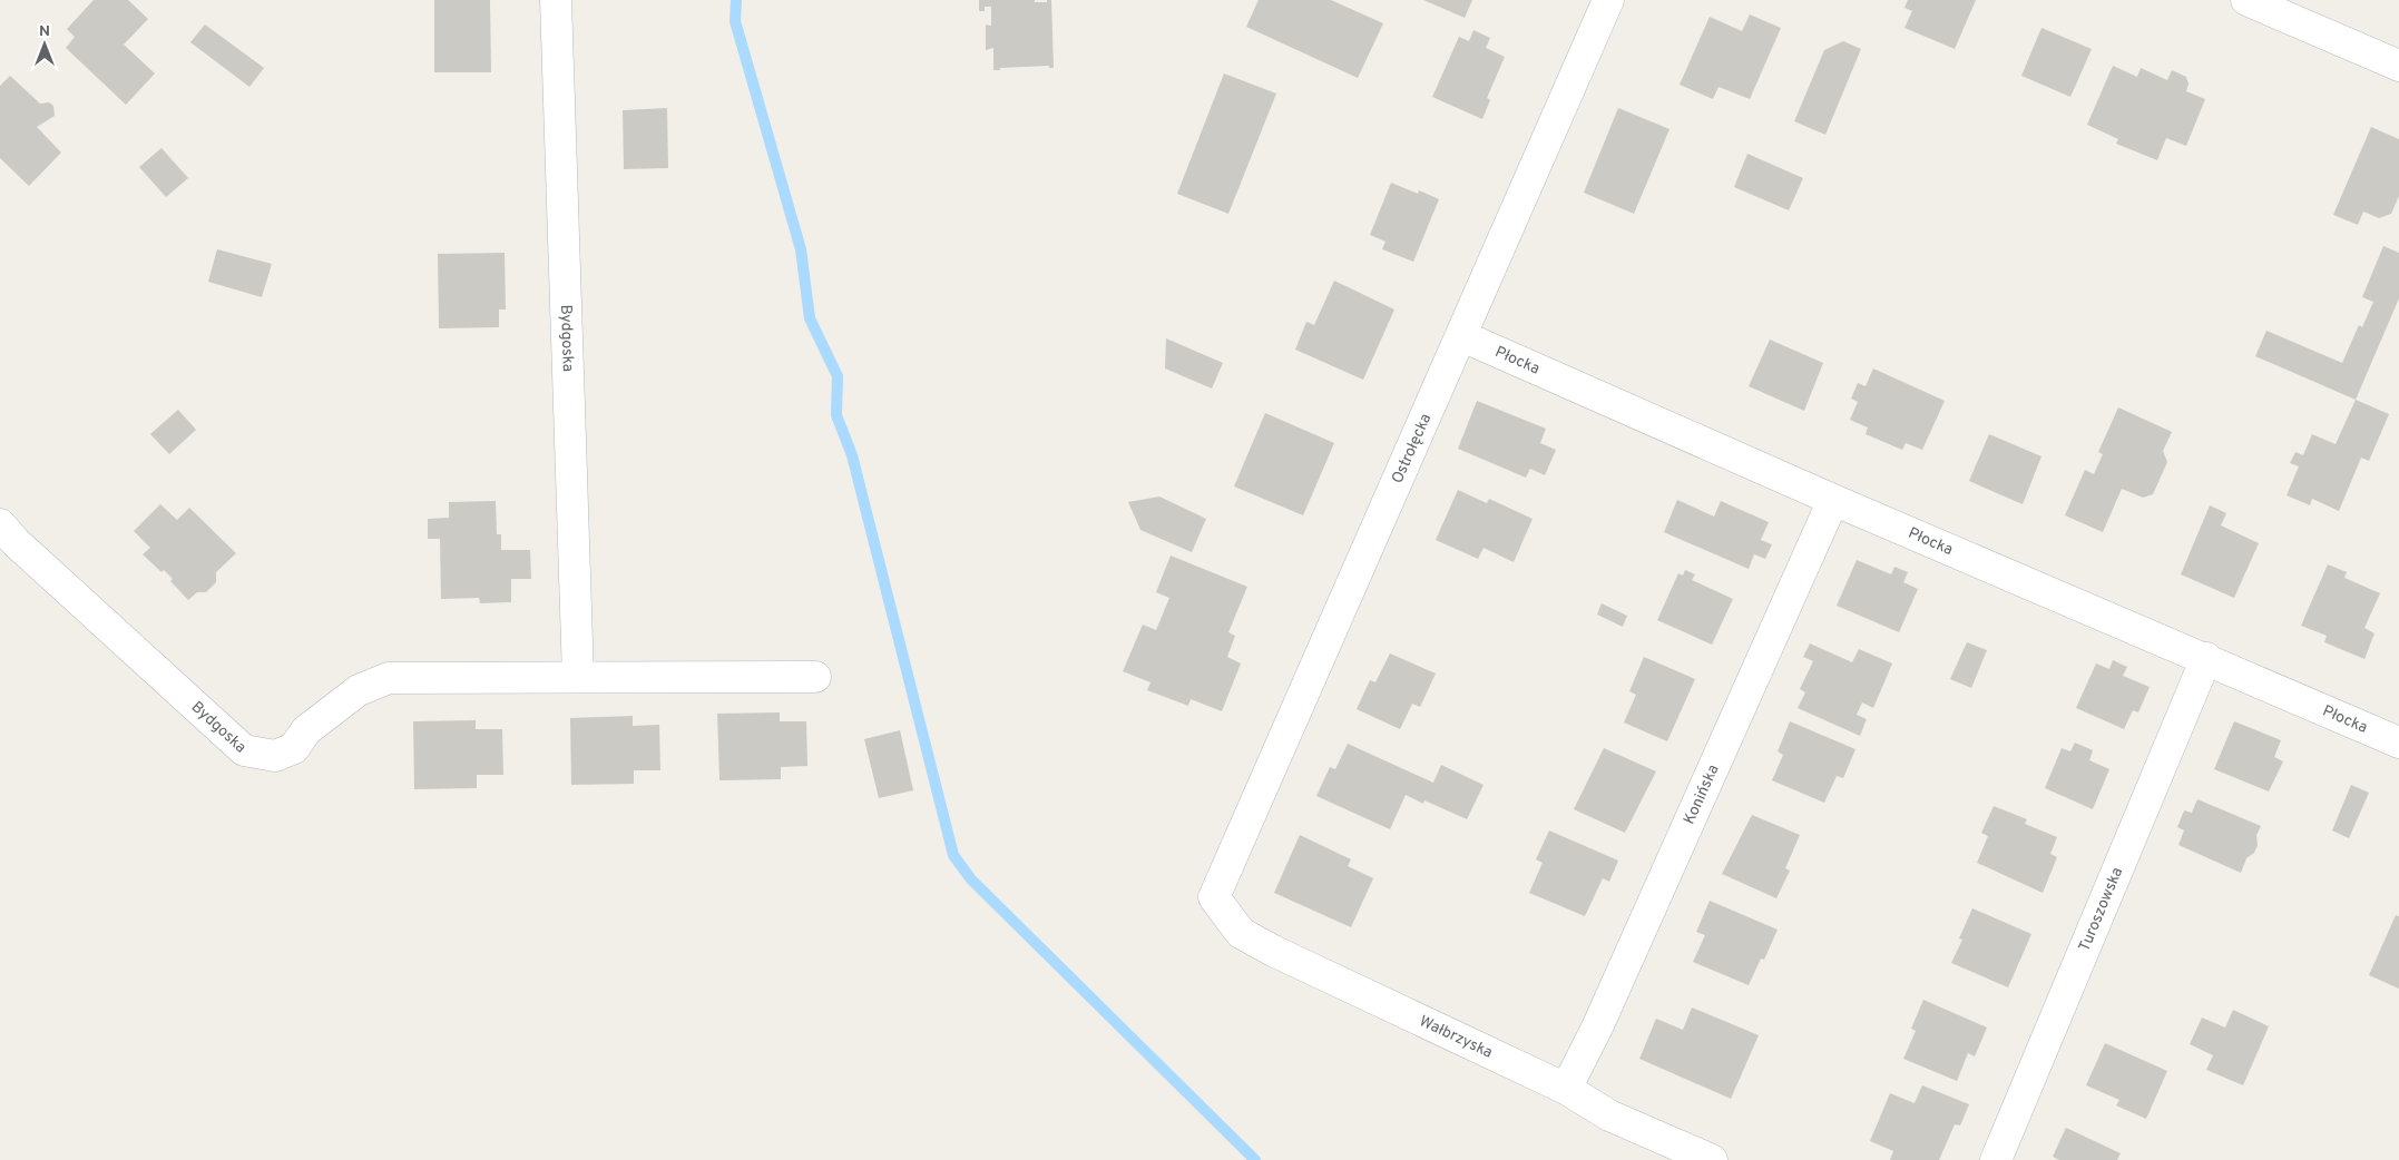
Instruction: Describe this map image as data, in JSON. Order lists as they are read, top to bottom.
{
  "streets": {
    "street": [
      "Bydgoska",
      "Płocka",
      "Ostrołęcka",
      "Konińska",
      "Turoszowska",
      "Wałbrzyska"
    ]
  },
  "crossings": [
    ["Płocka", "Ostrołęcka"],
    ["Płocka", "Konińska"],
    ["Płocka", "Turoszowska"],
    ["Ostrołęcka", "Wałbrzyska"],
    ["Konińska", "Wałbrzyska"]
  ],
  "north": "top"
}
